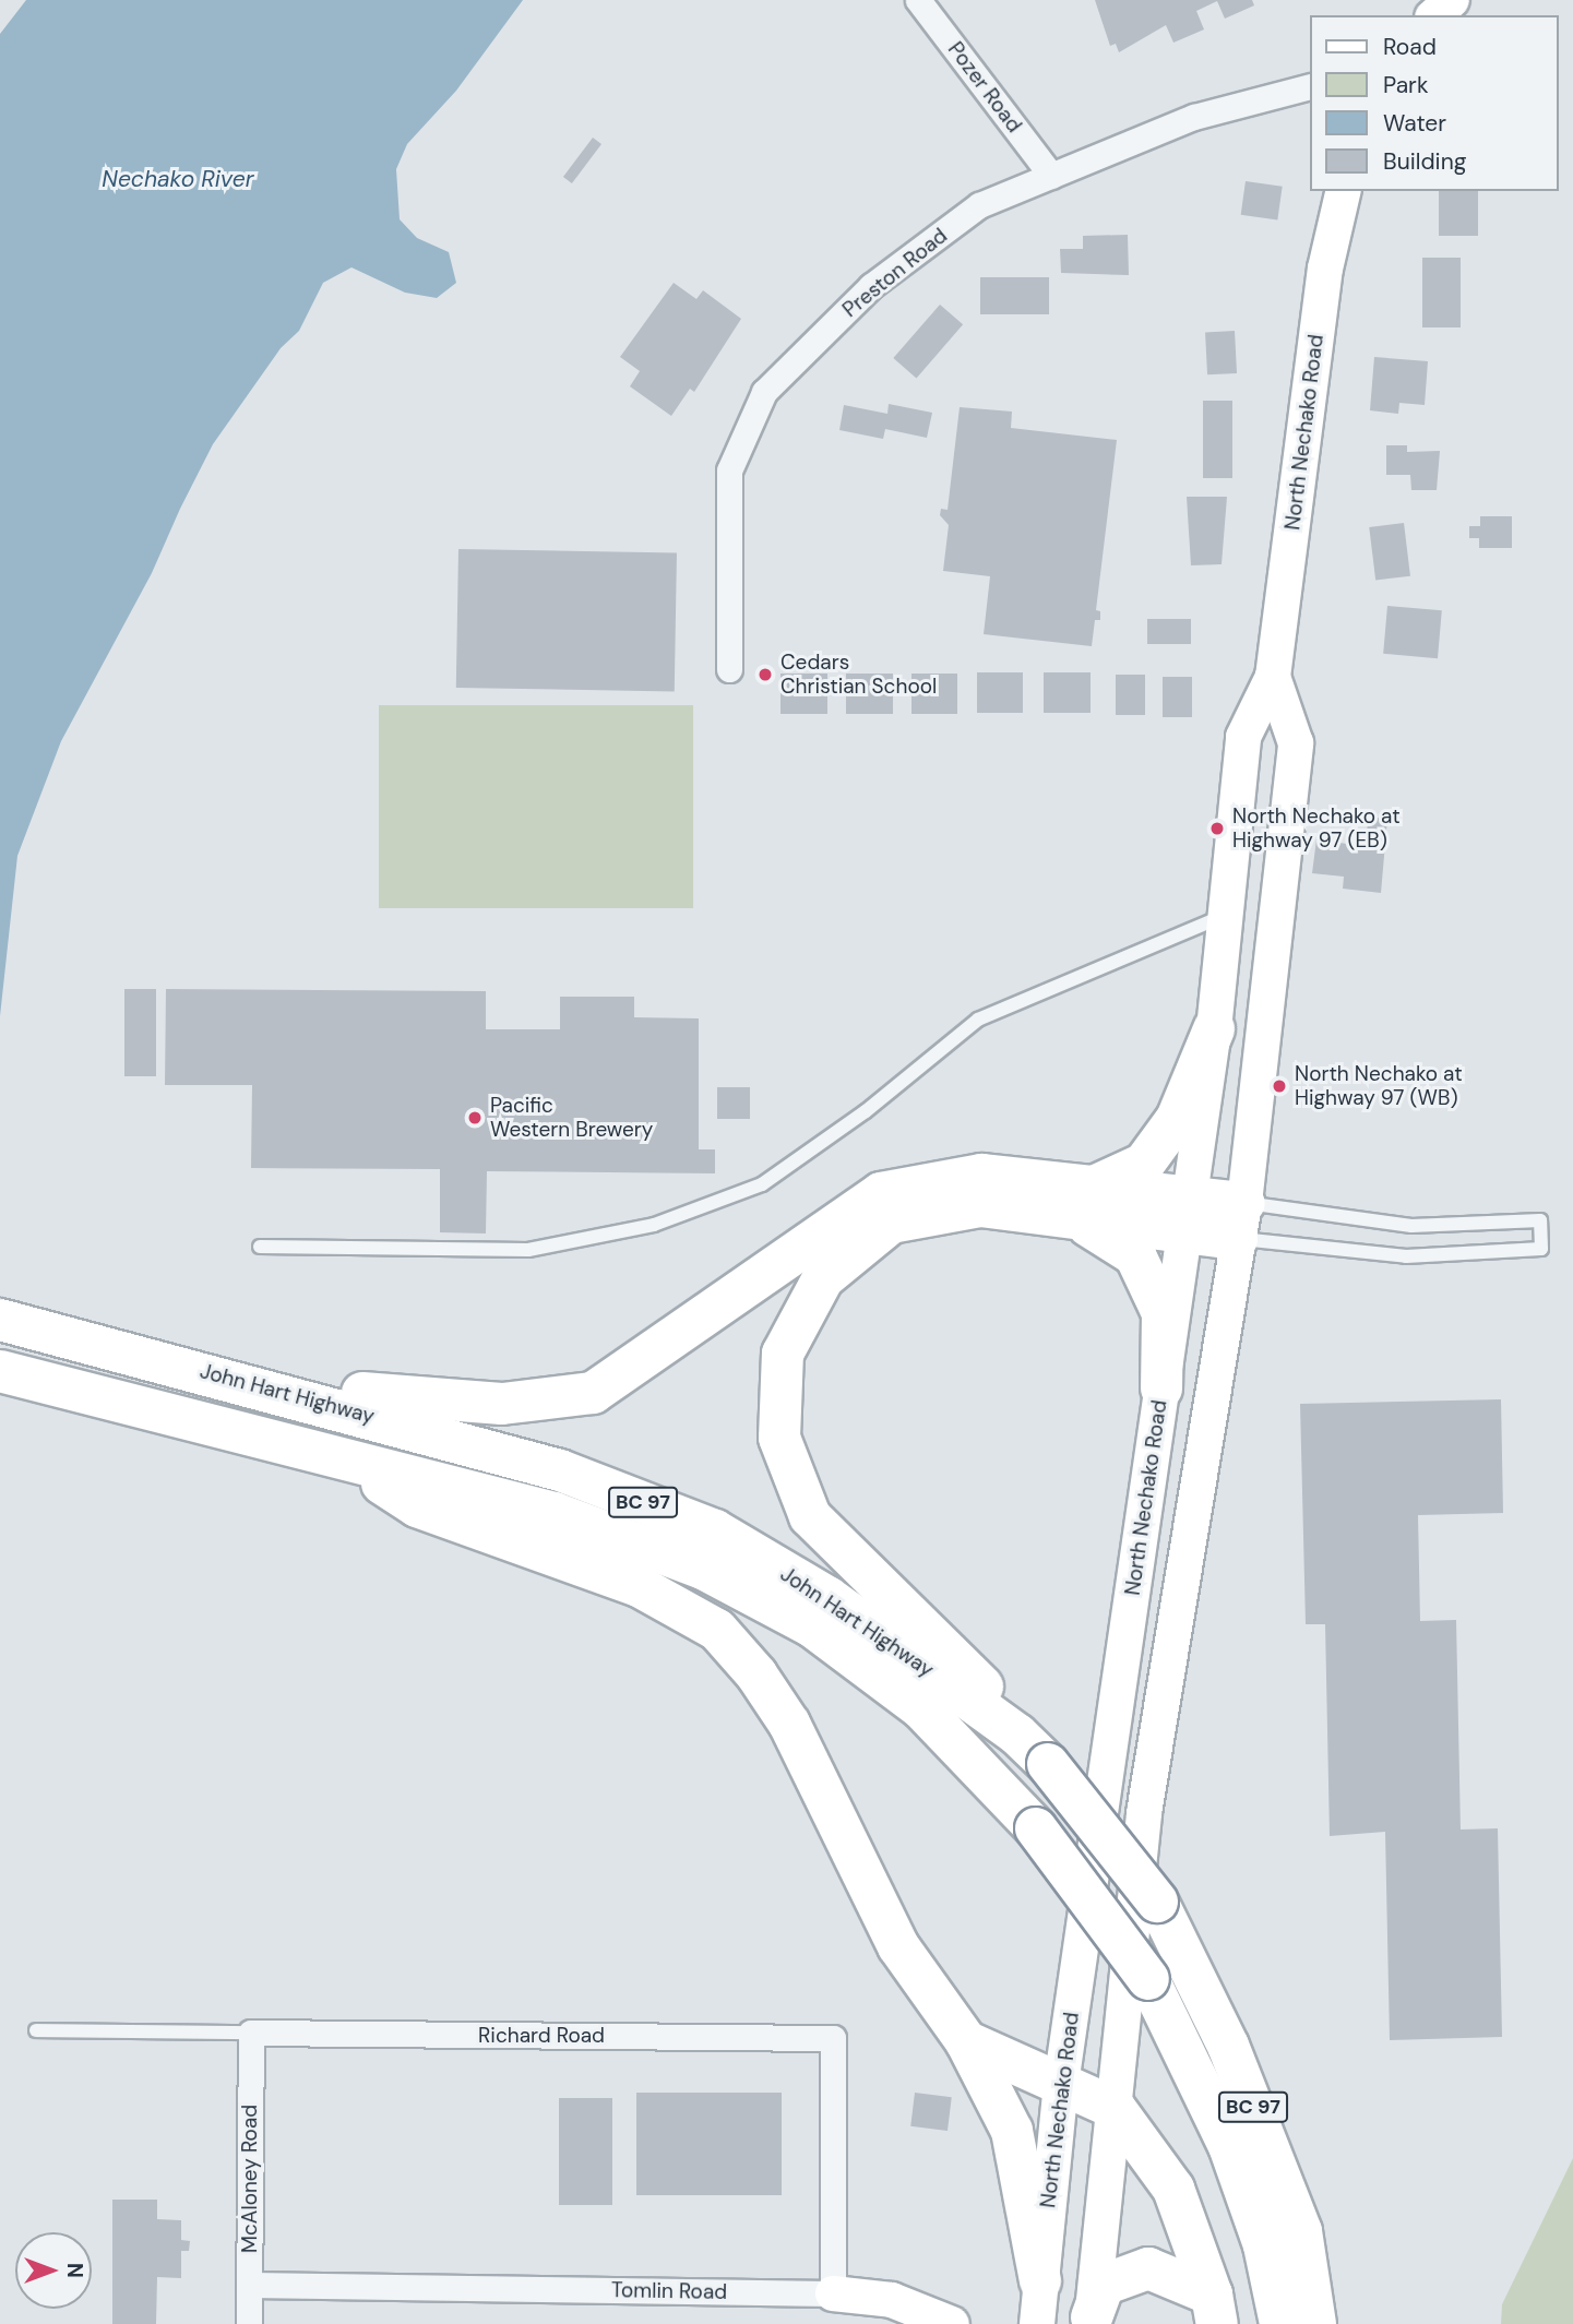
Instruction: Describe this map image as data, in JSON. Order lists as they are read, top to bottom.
{
  "streets": {
    "highway": ["John Hart Highway", "BC 97"],
    "main road": ["North Nechako Road"],
    "street": [
      "Pozer Road",
      "Preston Road",
      "Richard Road",
      "McAloney Road",
      "Tomlin Road"
    ]
  },
  "crossings": [
    ["Pozer Road", "Preston Road"],
    ["Richard Road", "McAloney Road"],
    ["Richard Road", "Tomlin Road"],
    ["McAloney Road", "Tomlin Road"]
  ],
  "water": ["Nechako River"],
  "places": [
    "Cedars Christian School",
    "North Nechako at Highway 97 (EB)",
    "North Nechako at Highway 97 (WB)",
    "Pacific Western Brewery"
  ],
  "legend": [
    "Road",
    "Park",
    "Water",
    "Building"
  ],
  "north": "right"
}
